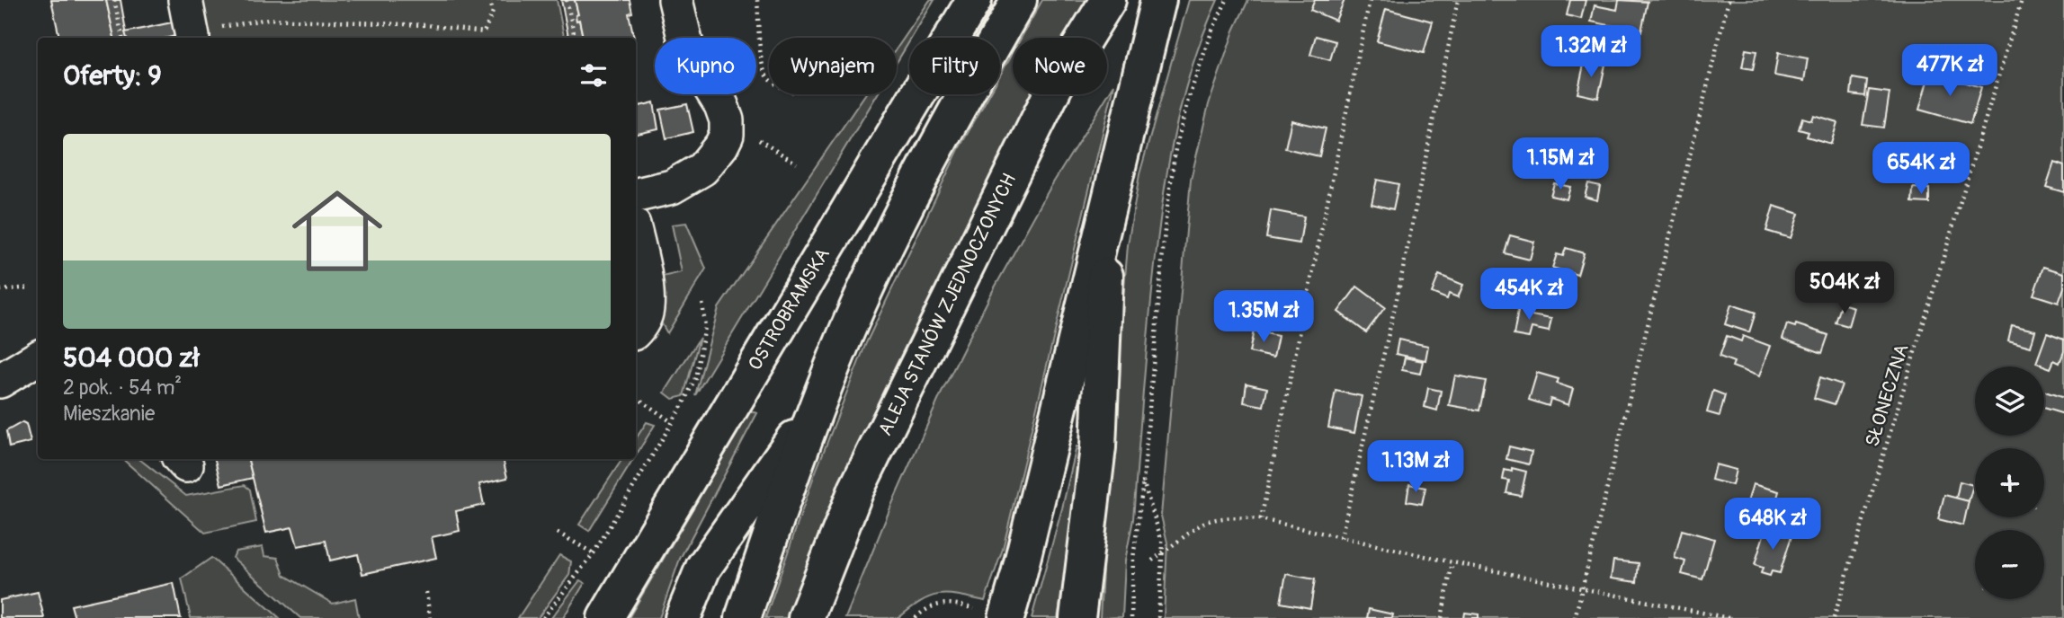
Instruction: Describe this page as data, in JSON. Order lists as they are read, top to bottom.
{
  "streets": {
    "main road": ["ALEJA STANÓW ZJEDNOCZONYCH", "OSTROBRAMSKA"],
    "path": ["SŁONECZNA"]
  },
  "page": {
    "price": [
      "1.32M zł",
      "477K zł",
      "1.15M zł",
      "654K zł",
      "504K zł",
      "454K zł",
      "1.35M zł",
      "1.13M zł",
      "648K zł"
    ],
    "chip": [
      "Kupno",
      "Wynajem",
      "Filtry",
      "Nowe"
    ],
    "heading": "Oferty: 9",
    "list": [
      {
        "name": "504 000 zł",
        "note": "2 pok. · 54 m² · Mieszkanie"
      }
    ],
    "map_buttons": ["+", "−"]
  }
}
